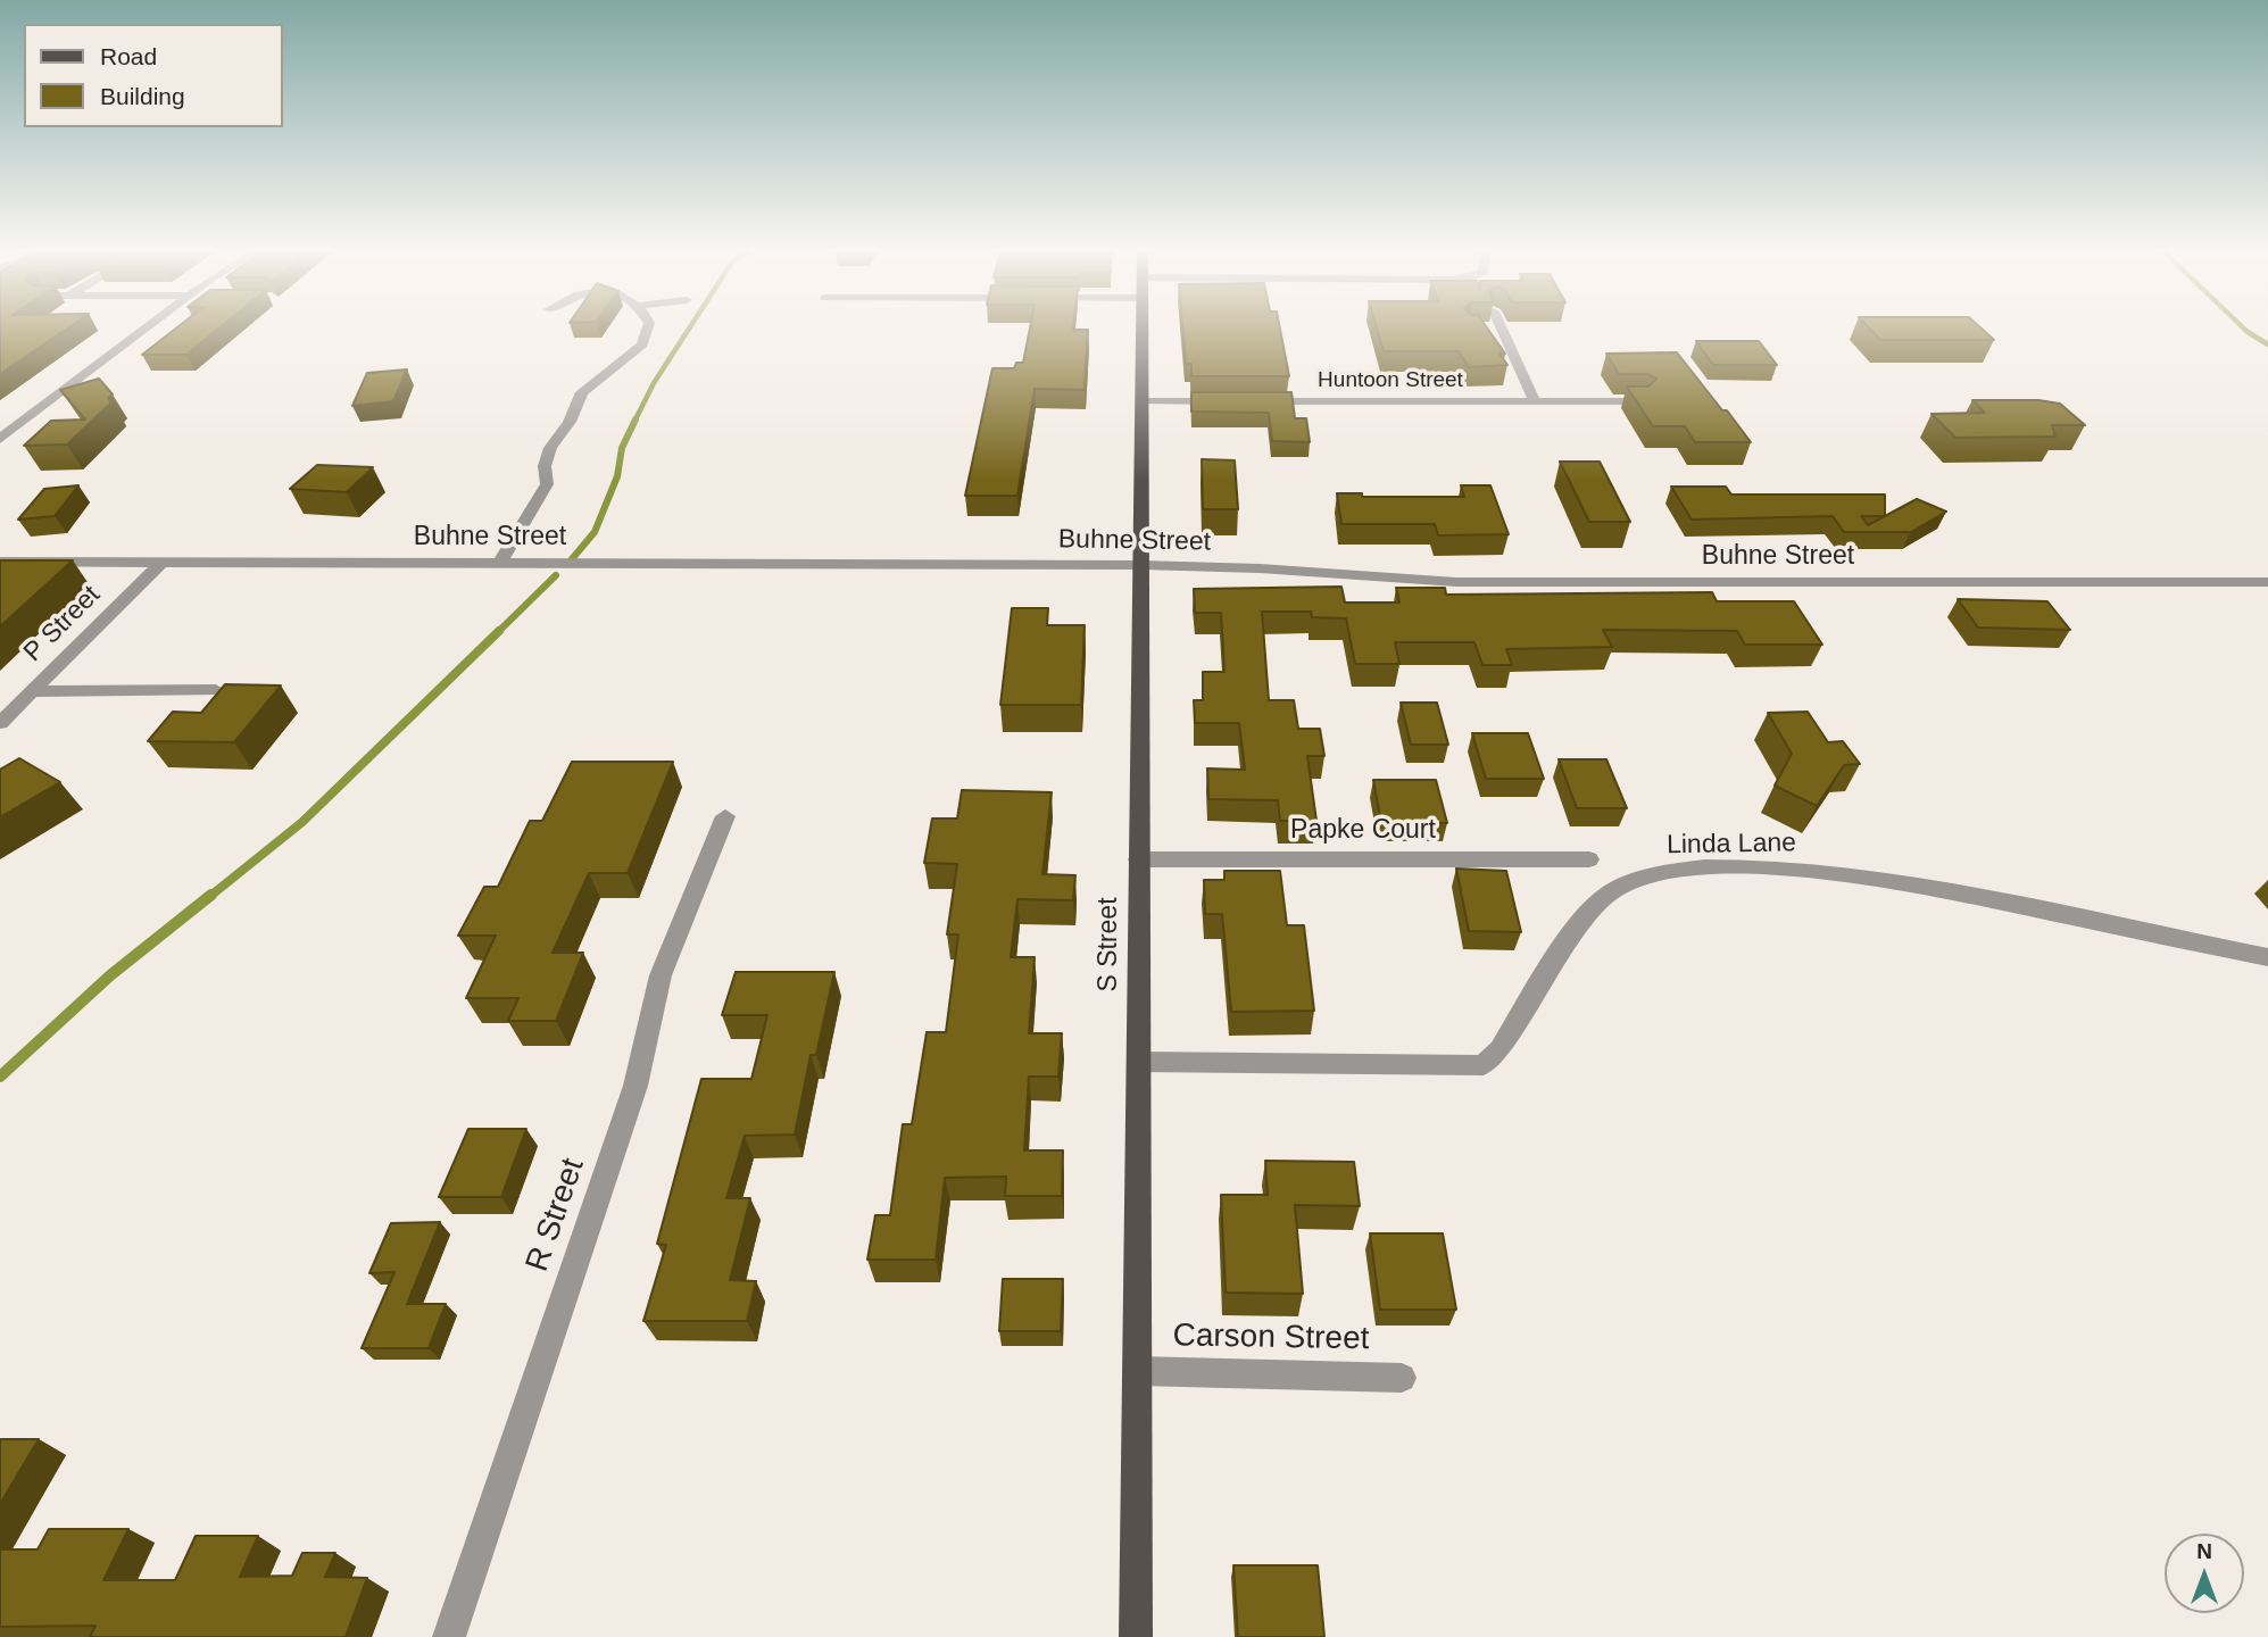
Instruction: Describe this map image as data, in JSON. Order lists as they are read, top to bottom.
{
  "streets": {
    "main road": ["S Street"],
    "street": [
      "Huntoon Street",
      "Buhne Street",
      "P Street",
      "Papke Court",
      "Linda Lane",
      "R Street",
      "Carson Street"
    ]
  },
  "crossings": [
    ["Buhne Street", "P Street"],
    ["Buhne Street", "S Street"],
    ["Papke Court", "S Street"],
    ["Linda Lane", "S Street"],
    ["S Street", "Carson Street"]
  ],
  "legend": ["Road", "Building"],
  "north": "top"
}
